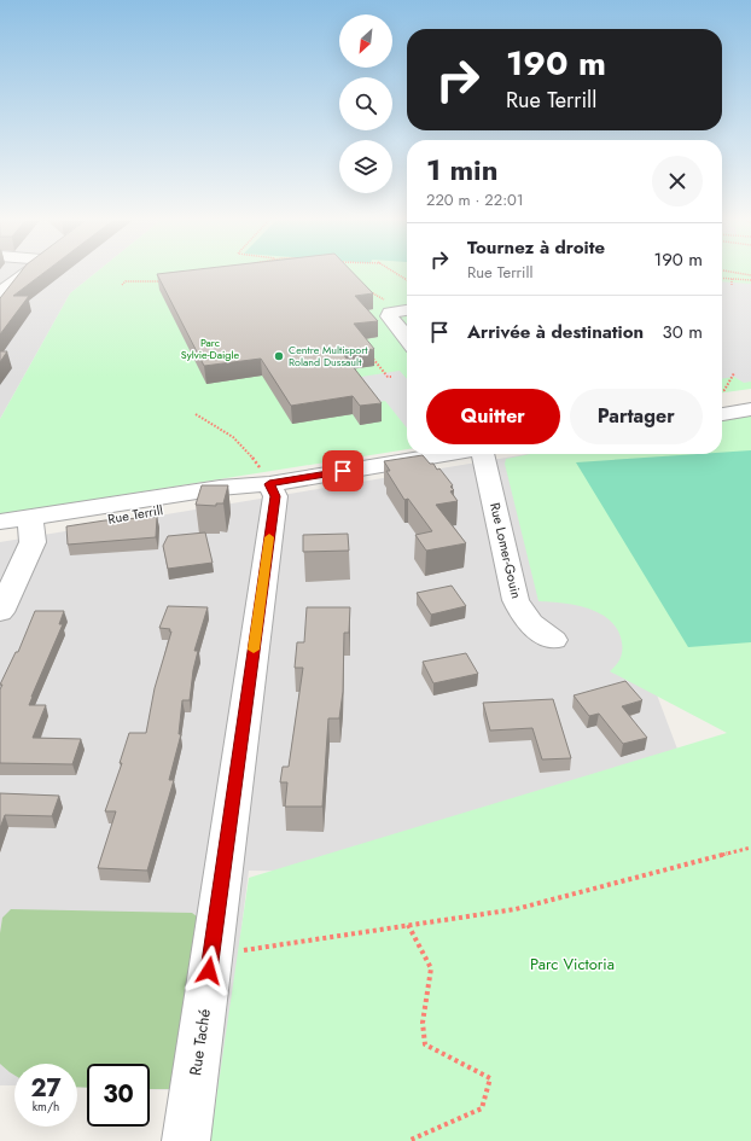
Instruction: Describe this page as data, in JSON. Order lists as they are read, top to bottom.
{
  "streets": {
    "street": ["Rue Terrill", "Rue Lomer-Gouin", "Rue Taché"]
  },
  "crossings": [
    ["Rue Terrill", "Rue Taché"]
  ],
  "parks": ["Parc Sylvie-Daigle", "Parc Victoria"],
  "places": ["Centre Multisport Roland Dussault"],
  "north": "bottom left",
  "page": {
    "turn": ["190 m", "Rue Terrill"],
    "heading": ["1 min", "220 m · 22:01"],
    "list": [
      {
        "name": "Tournez à droite",
        "note": "Rue Terrill",
        "value": "190 m"
      },
      {
        "name": "Arrivée à destination",
        "value": "30 m"
      }
    ],
    "buttons": ["Quitter", "Partager"],
    "speed": "27 km/h",
    "limit": "30"
  }
}
